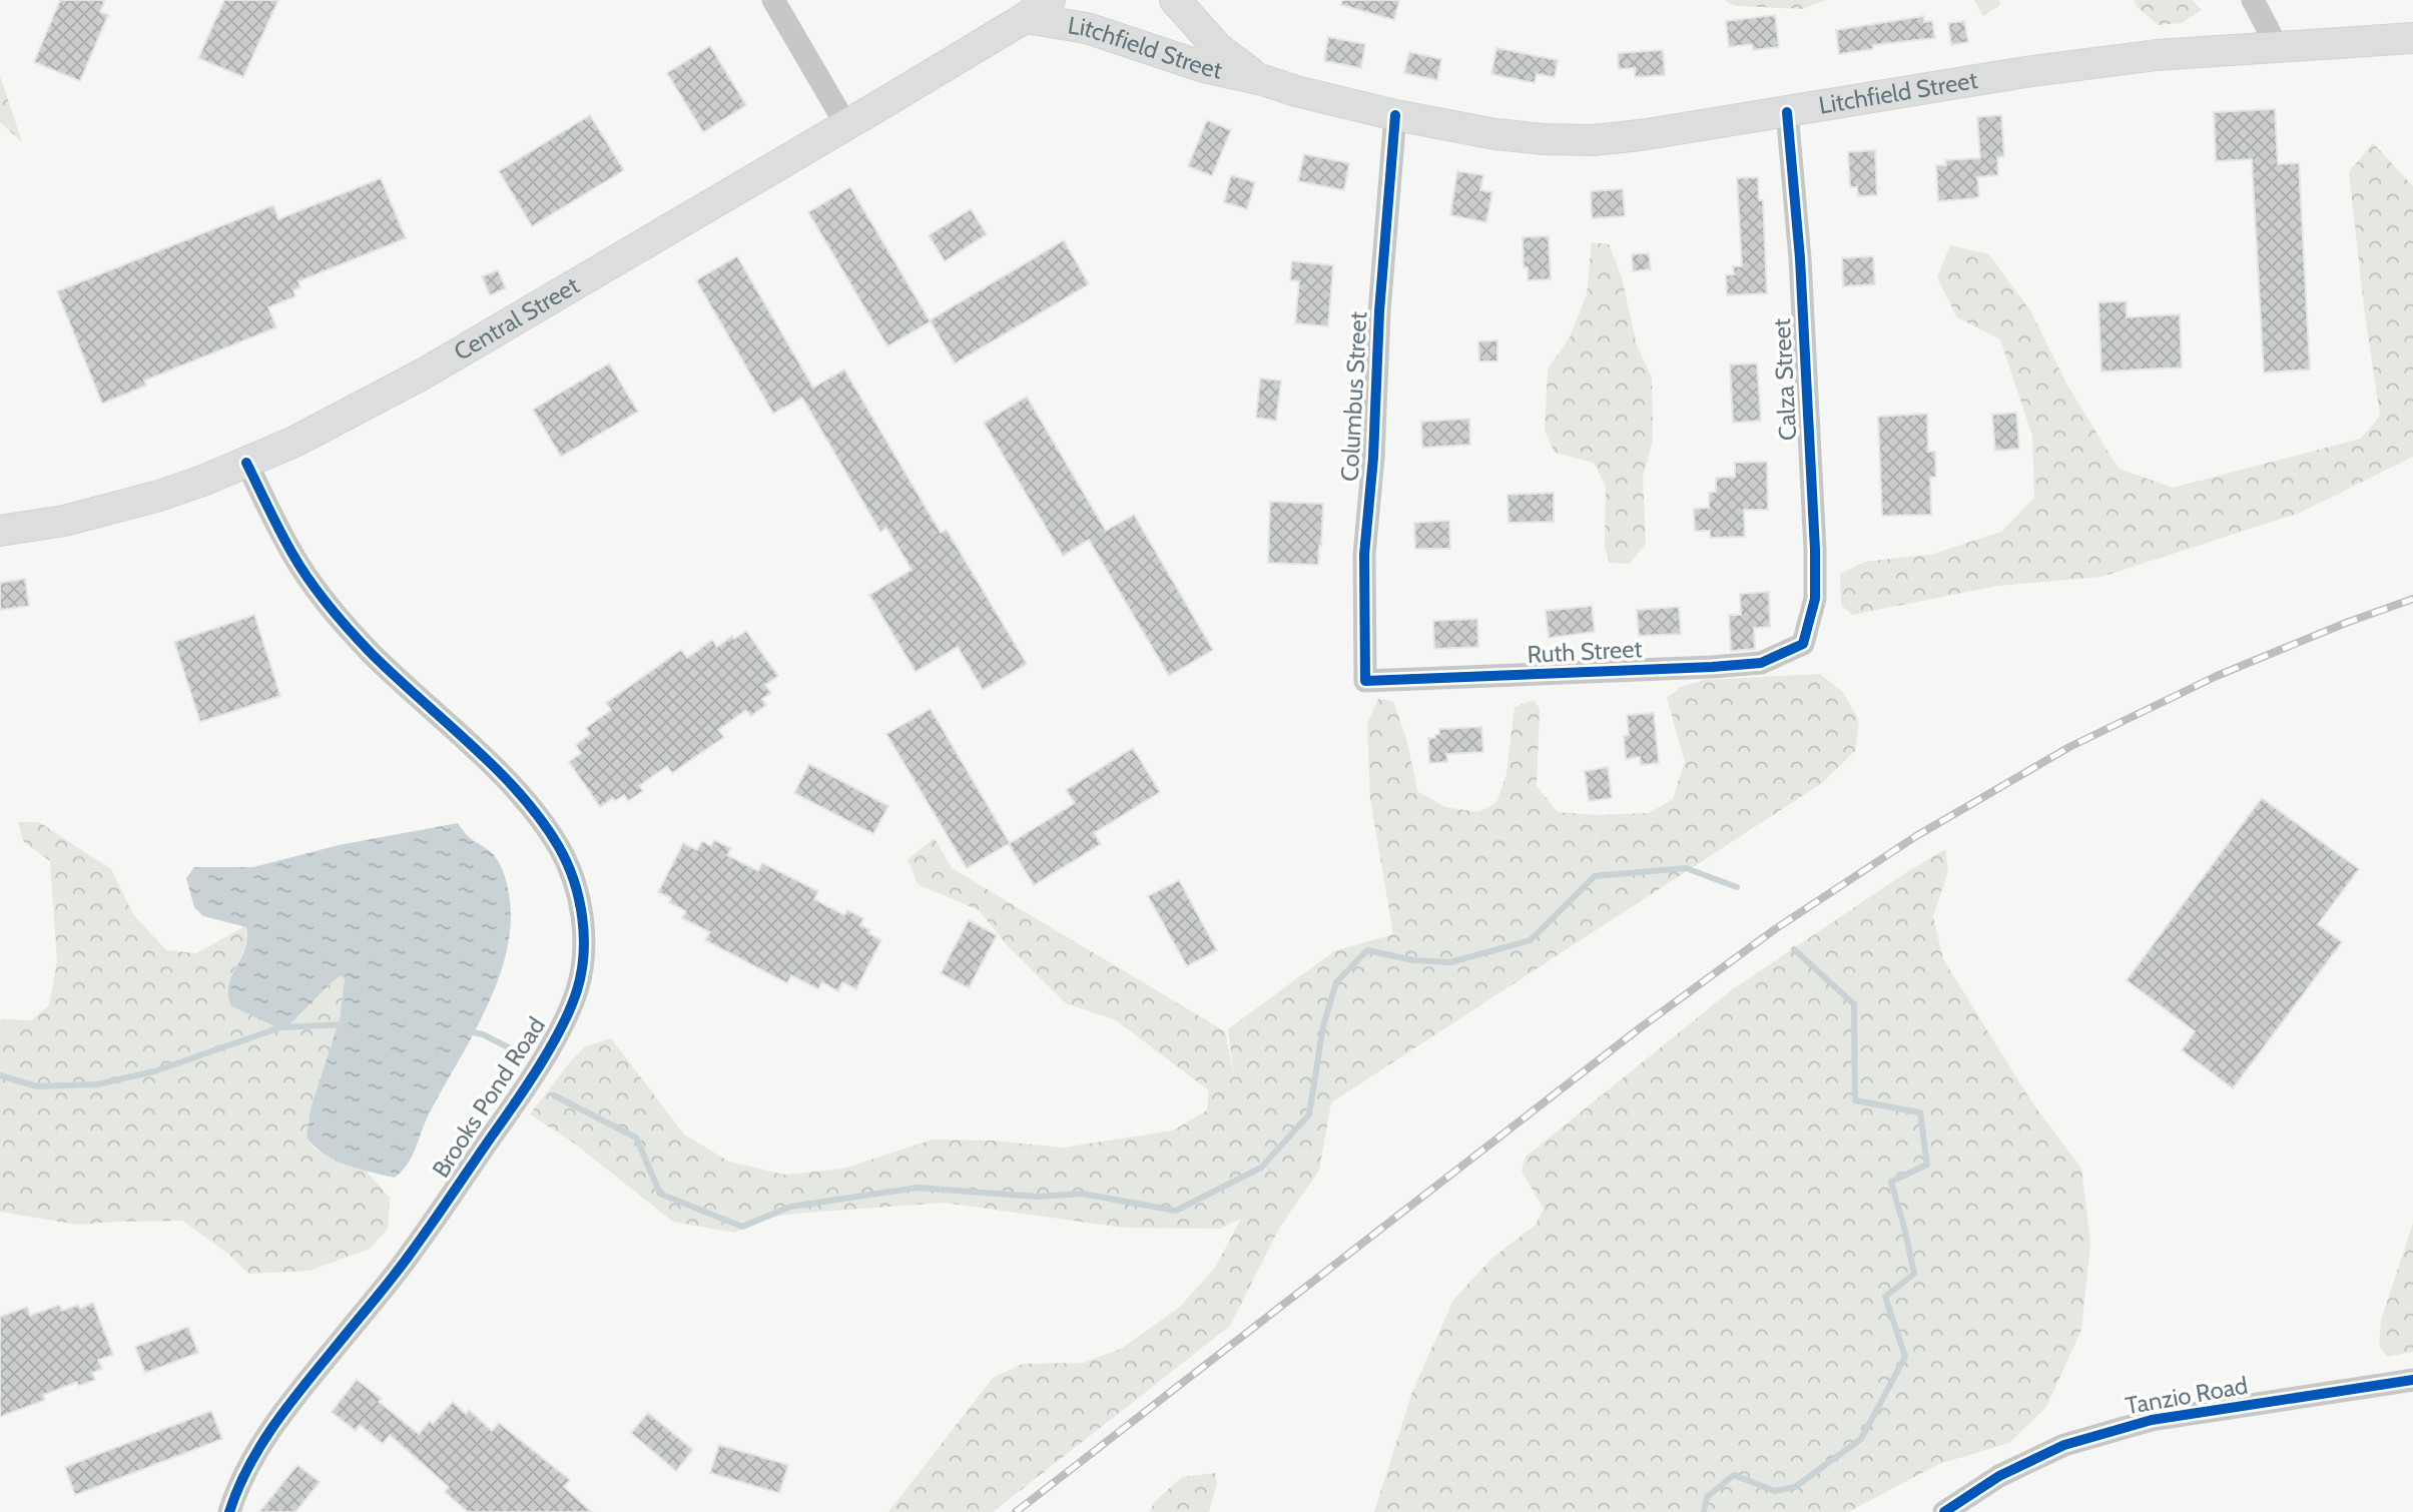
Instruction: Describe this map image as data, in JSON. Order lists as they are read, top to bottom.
{
  "streets": {
    "main road": ["Litchfield Street", "Central Street"],
    "street": [
      "Calza Street",
      "Columbus Street",
      "Ruth Street",
      "Brooks Pond Road",
      "Tanzio Road"
    ]
  },
  "crossings": [
    ["Litchfield Street", "Central Street"],
    ["Litchfield Street", "Calza Street"],
    ["Litchfield Street", "Columbus Street"],
    ["Central Street", "Brooks Pond Road"],
    ["Calza Street", "Ruth Street"],
    ["Columbus Street", "Ruth Street"]
  ]
}
